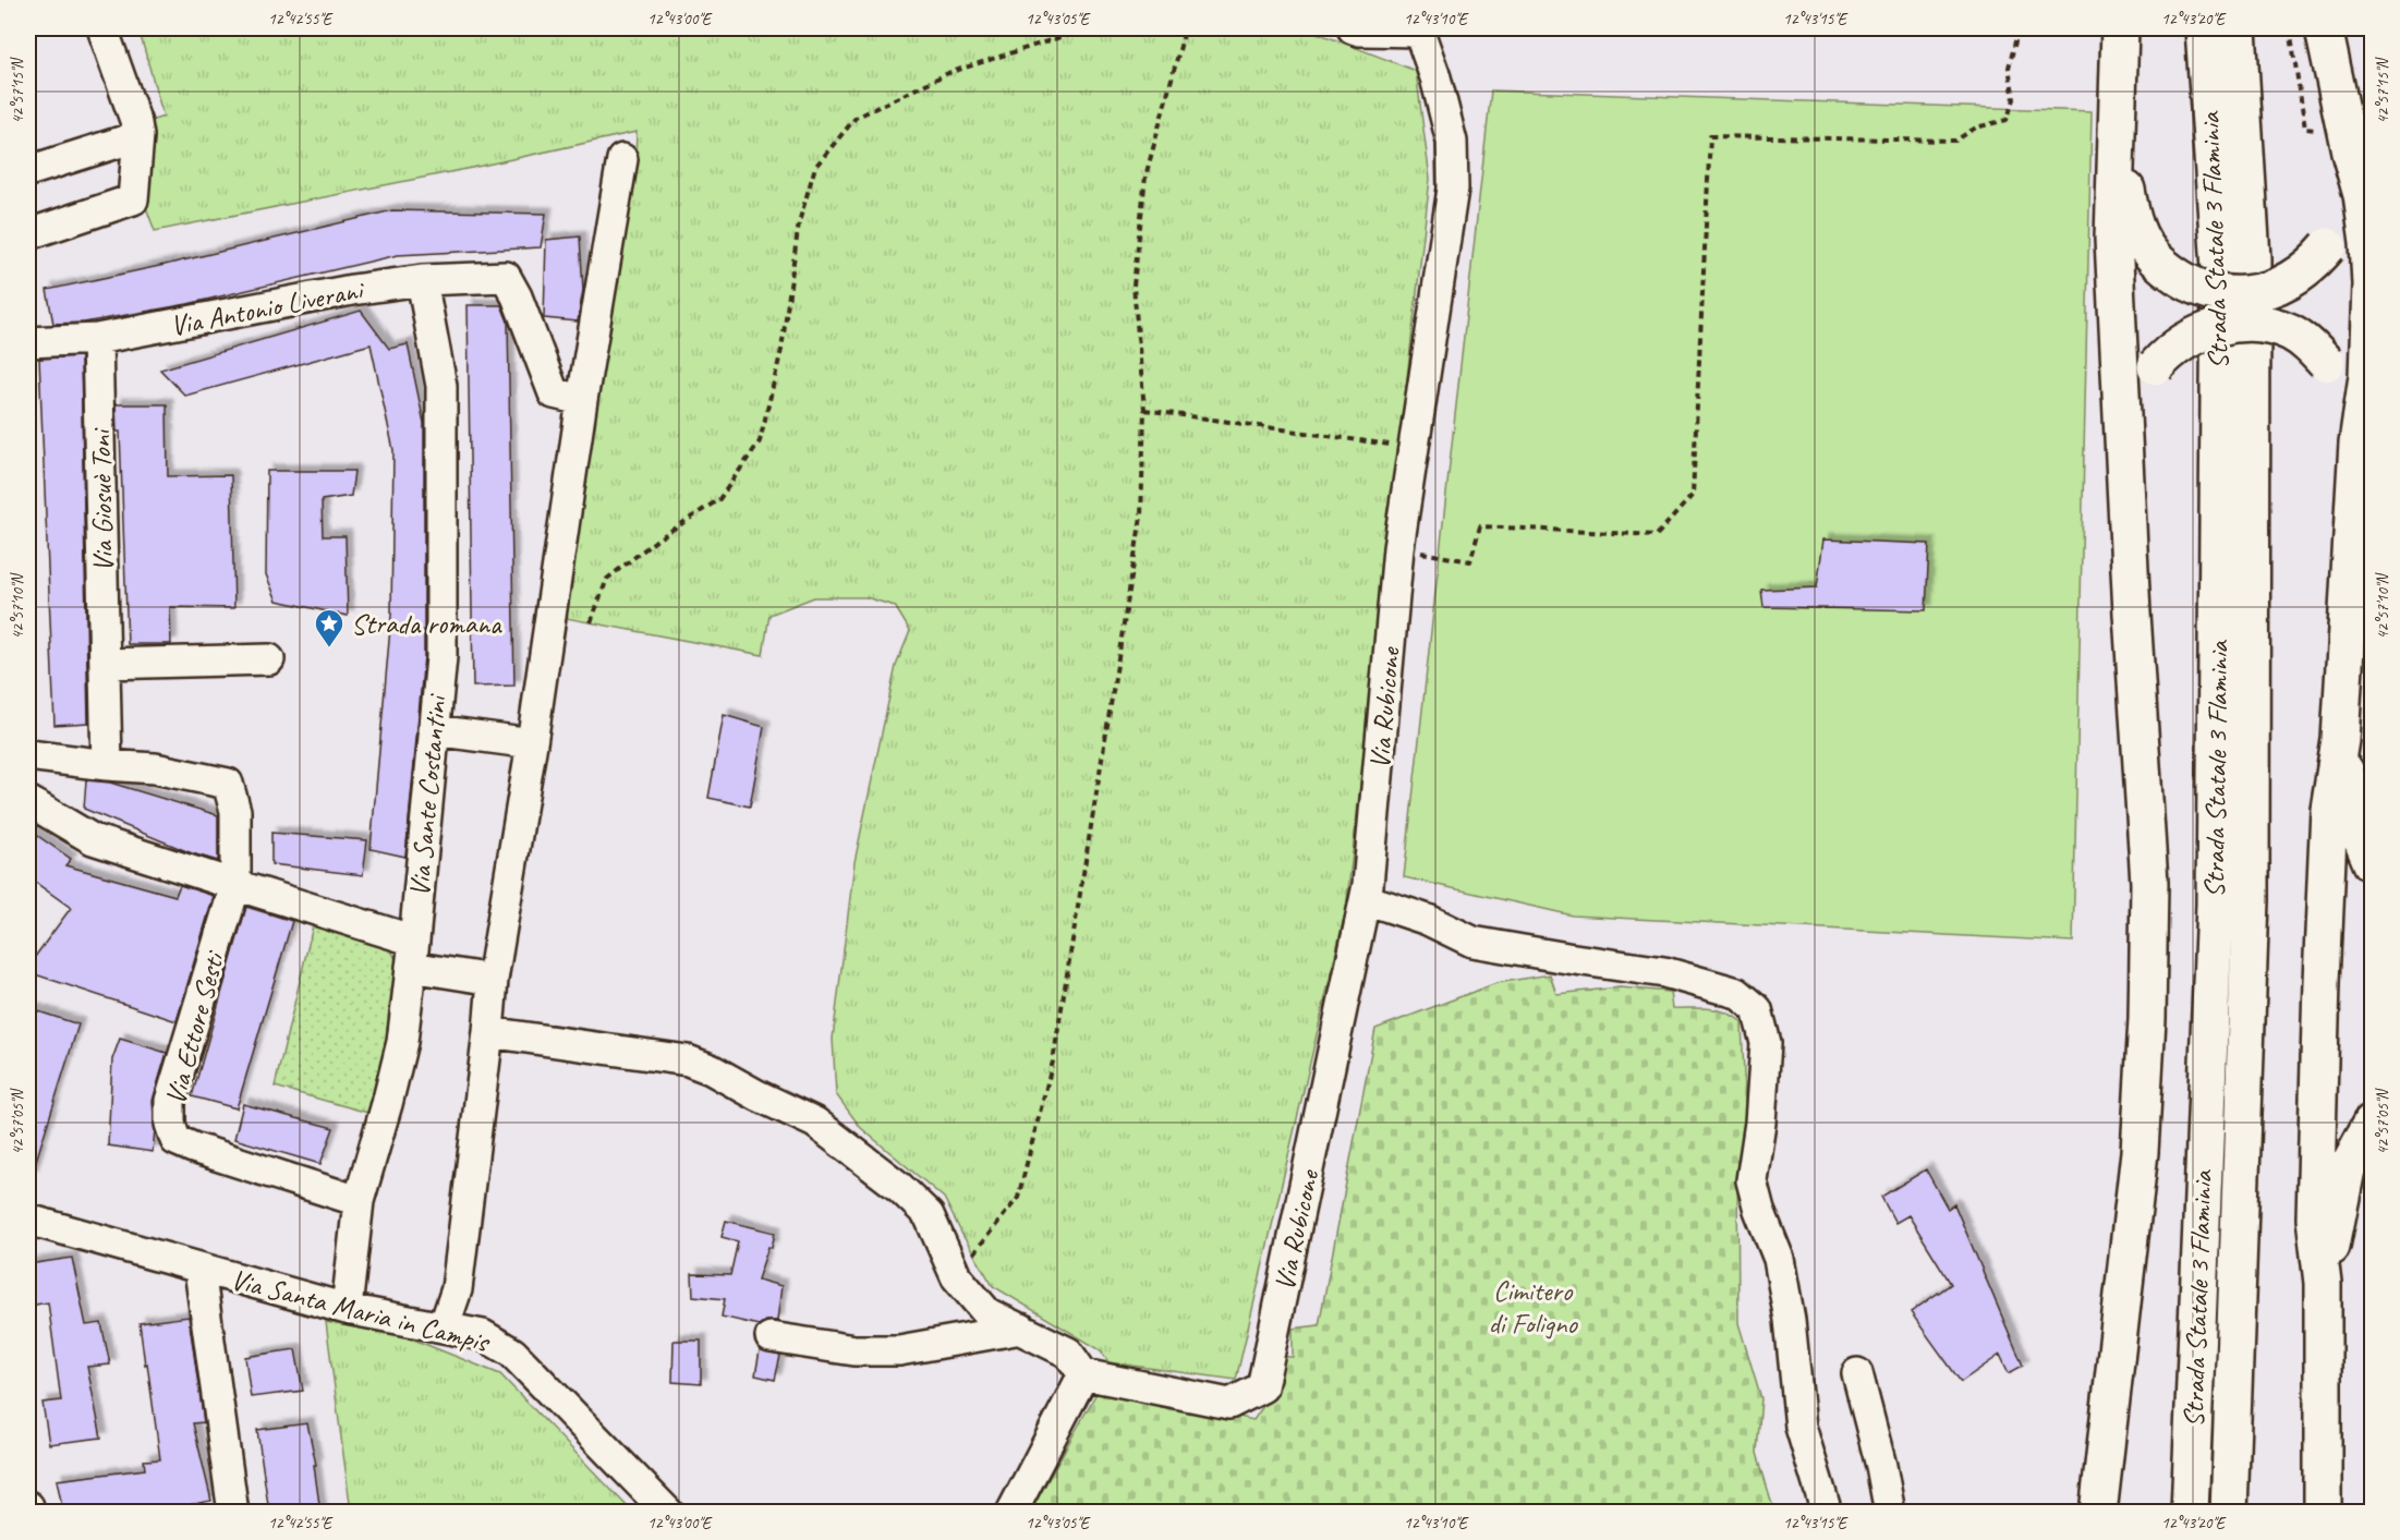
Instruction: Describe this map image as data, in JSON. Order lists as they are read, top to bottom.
{
  "streets": {
    "highway": ["Strada Statale 3 Flaminia"],
    "street": [
      "Via Antonio Liverani",
      "Via Giosuè Toni",
      "Via Rubicone",
      "Via Sante Costantini",
      "Via Ettore Sesti",
      "Via Santa Maria in Campis"
    ]
  },
  "crossings": [
    ["Via Antonio Liverani", "Via Giosuè Toni"],
    ["Via Antonio Liverani", "Via Sante Costantini"],
    ["Via Sante Costantini", "Via Ettore Sesti"],
    ["Via Sante Costantini", "Via Santa Maria in Campis"]
  ],
  "parks": ["Cimitero di Foligno"],
  "places": {
    "place": ["Strada romana"]
  },
  "coordinates": [
    "12°42'55\"E",
    "12°43'00\"E",
    "12°43'05\"E",
    "12°43'10\"E",
    "12°43'15\"E",
    "12°43'20\"E",
    "42°57'15\"N",
    "42°57'10\"N",
    "42°57'05\"N"
  ]
}
